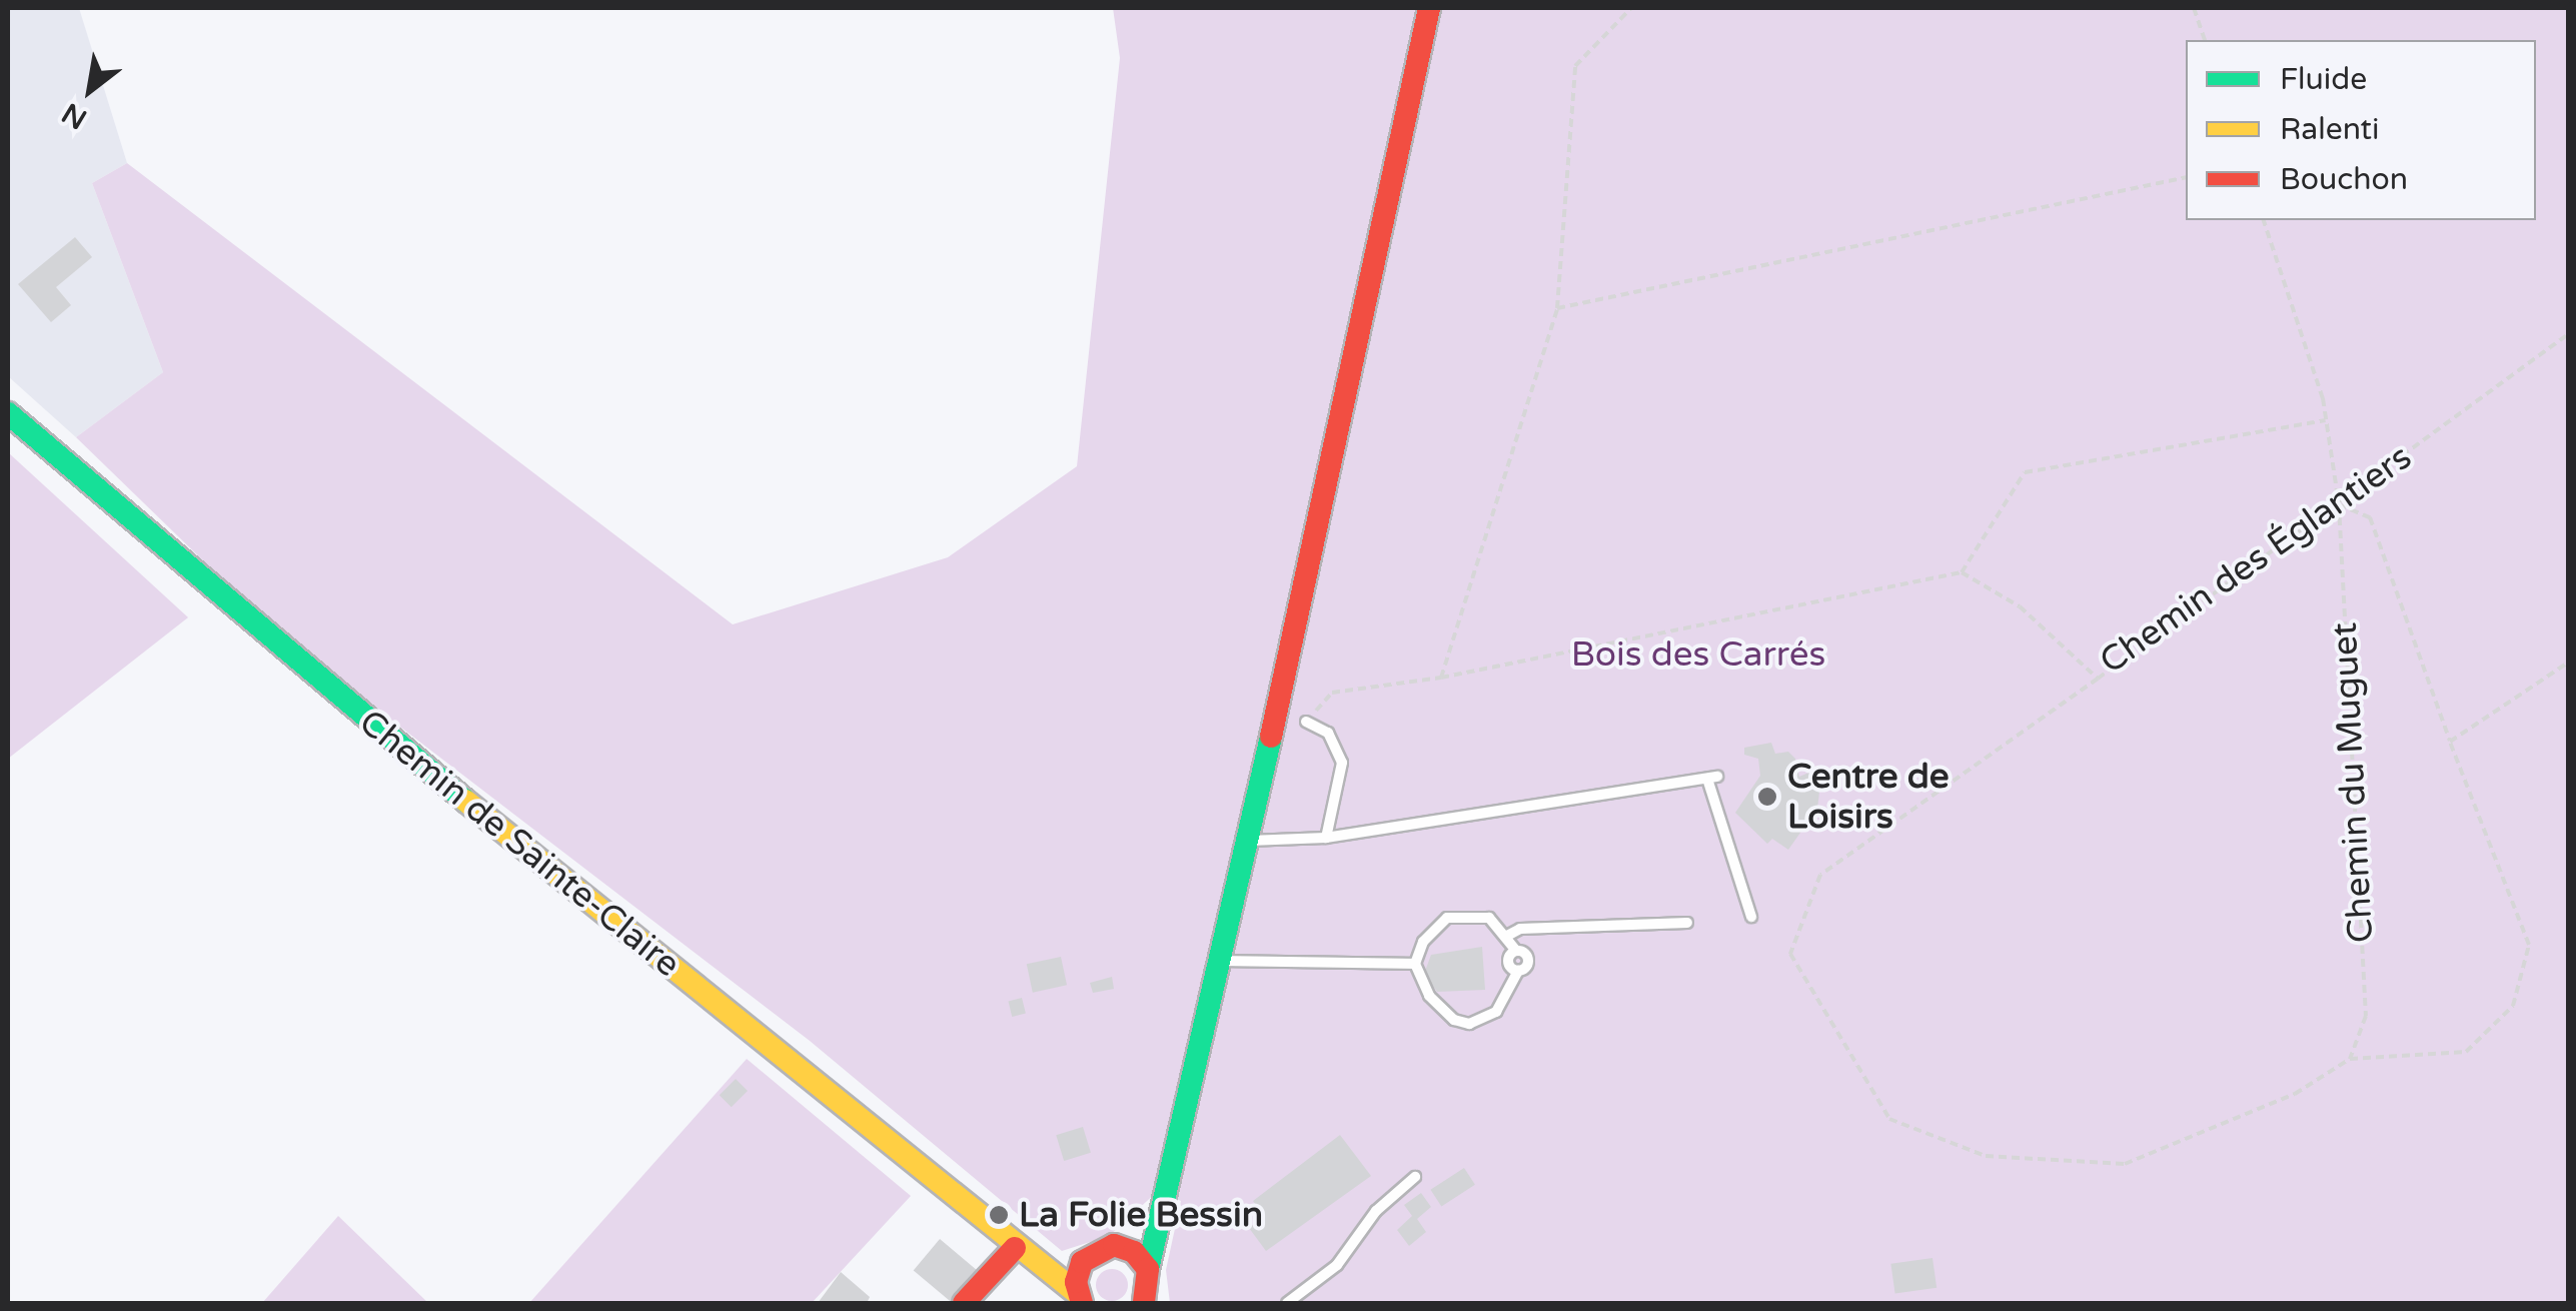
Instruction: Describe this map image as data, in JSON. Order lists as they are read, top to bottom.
{
  "streets": {
    "main road": ["Chemin de Sainte-Claire"],
    "path": ["Chemin des Églantiers", "Chemin du Muguet"]
  },
  "crossings": [
    ["Chemin des Églantiers", "Chemin du Muguet"]
  ],
  "parks": ["Bois des Carrés"],
  "places": ["Centre de Loisirs", "La Folie Bessin"],
  "legend": ["Fluide", "Ralenti", "Bouchon"],
  "north": "bottom left"
}
